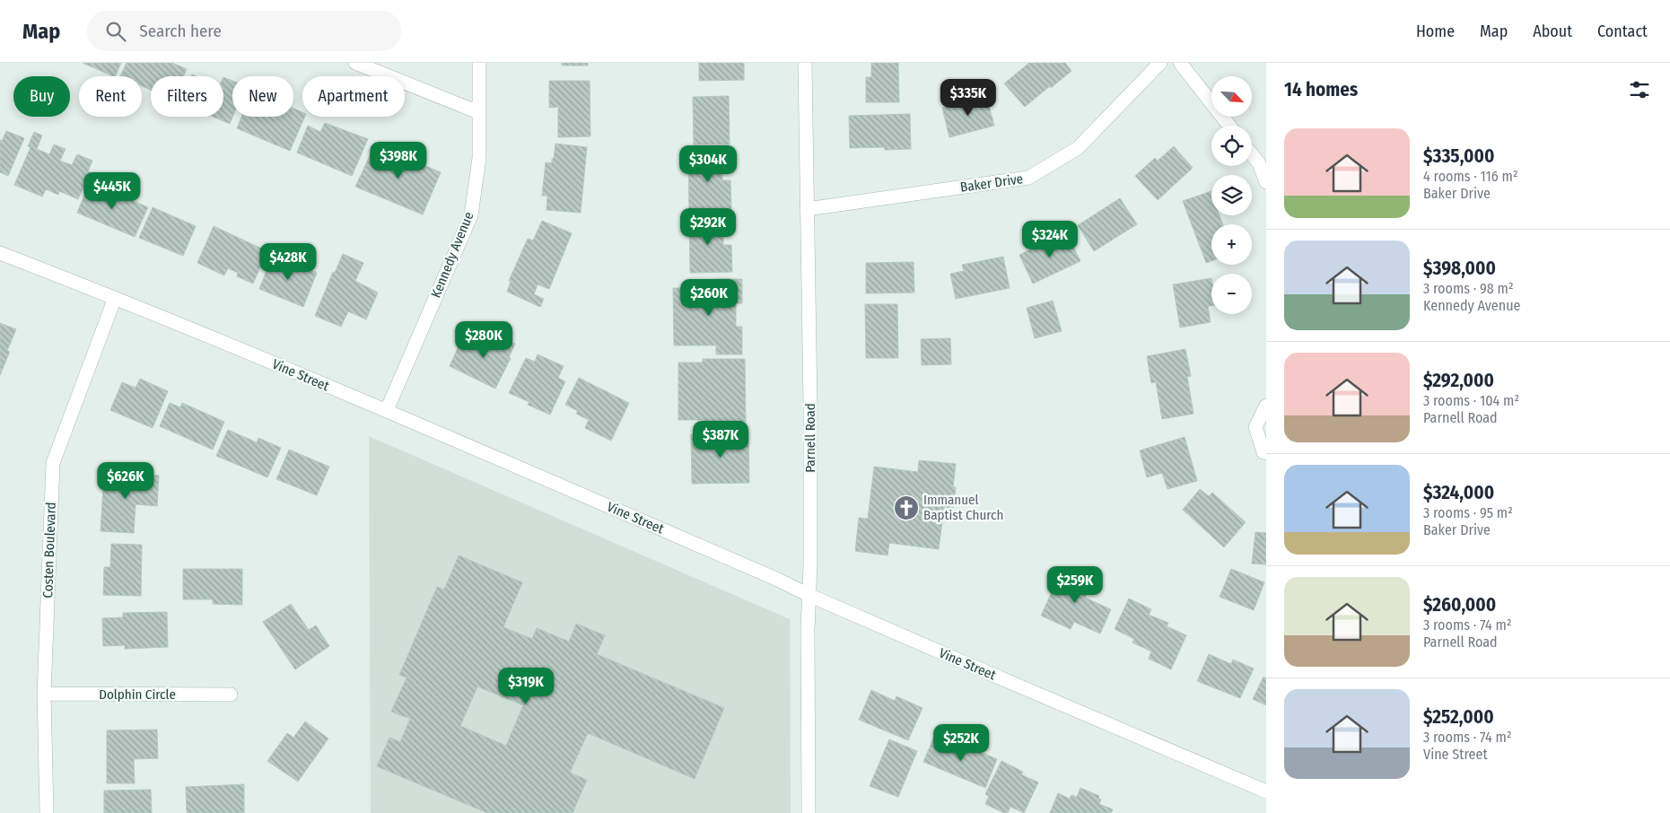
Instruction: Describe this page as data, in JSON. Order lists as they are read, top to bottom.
{
  "streets": {
    "street": [
      "Baker Drive",
      "Kennedy Avenue",
      "Vine Street",
      "Parnell Road",
      "Costen Boulevard",
      "Dolphin Circle"
    ]
  },
  "crossings": [
    ["Baker Drive", "Parnell Road"],
    ["Kennedy Avenue", "Vine Street"],
    ["Vine Street", "Parnell Road"],
    ["Vine Street", "Costen Boulevard"],
    ["Costen Boulevard", "Dolphin Circle"]
  ],
  "places": {
    "church": ["Immanuel Baptist Church"]
  },
  "north": "bottom right",
  "page": {
    "header": "Map",
    "search": "Search here",
    "nav": [
      "Home",
      "Map",
      "About",
      "Contact"
    ],
    "heading": "14 homes",
    "map_buttons": ["+", "−"],
    "chip": [
      "Buy",
      "Rent",
      "Filters",
      "New",
      "Apartment"
    ],
    "price": [
      "$335K",
      "$398K",
      "$304K",
      "$445K",
      "$292K",
      "$324K",
      "$428K",
      "$260K",
      "$280K",
      "$387K",
      "$626K",
      "$259K",
      "$319K",
      "$252K"
    ],
    "list": [
      {
        "name": "$335,000",
        "note": "4 rooms · 116 m² · Baker Drive"
      },
      {
        "name": "$398,000",
        "note": "3 rooms · 98 m² · Kennedy Avenue"
      },
      {
        "name": "$292,000",
        "note": "3 rooms · 104 m² · Parnell Road"
      },
      {
        "name": "$324,000",
        "note": "3 rooms · 95 m² · Baker Drive"
      },
      {
        "name": "$260,000",
        "note": "3 rooms · 74 m² · Parnell Road"
      },
      {
        "name": "$252,000",
        "note": "3 rooms · 74 m² · Vine Street"
      }
    ]
  }
}
